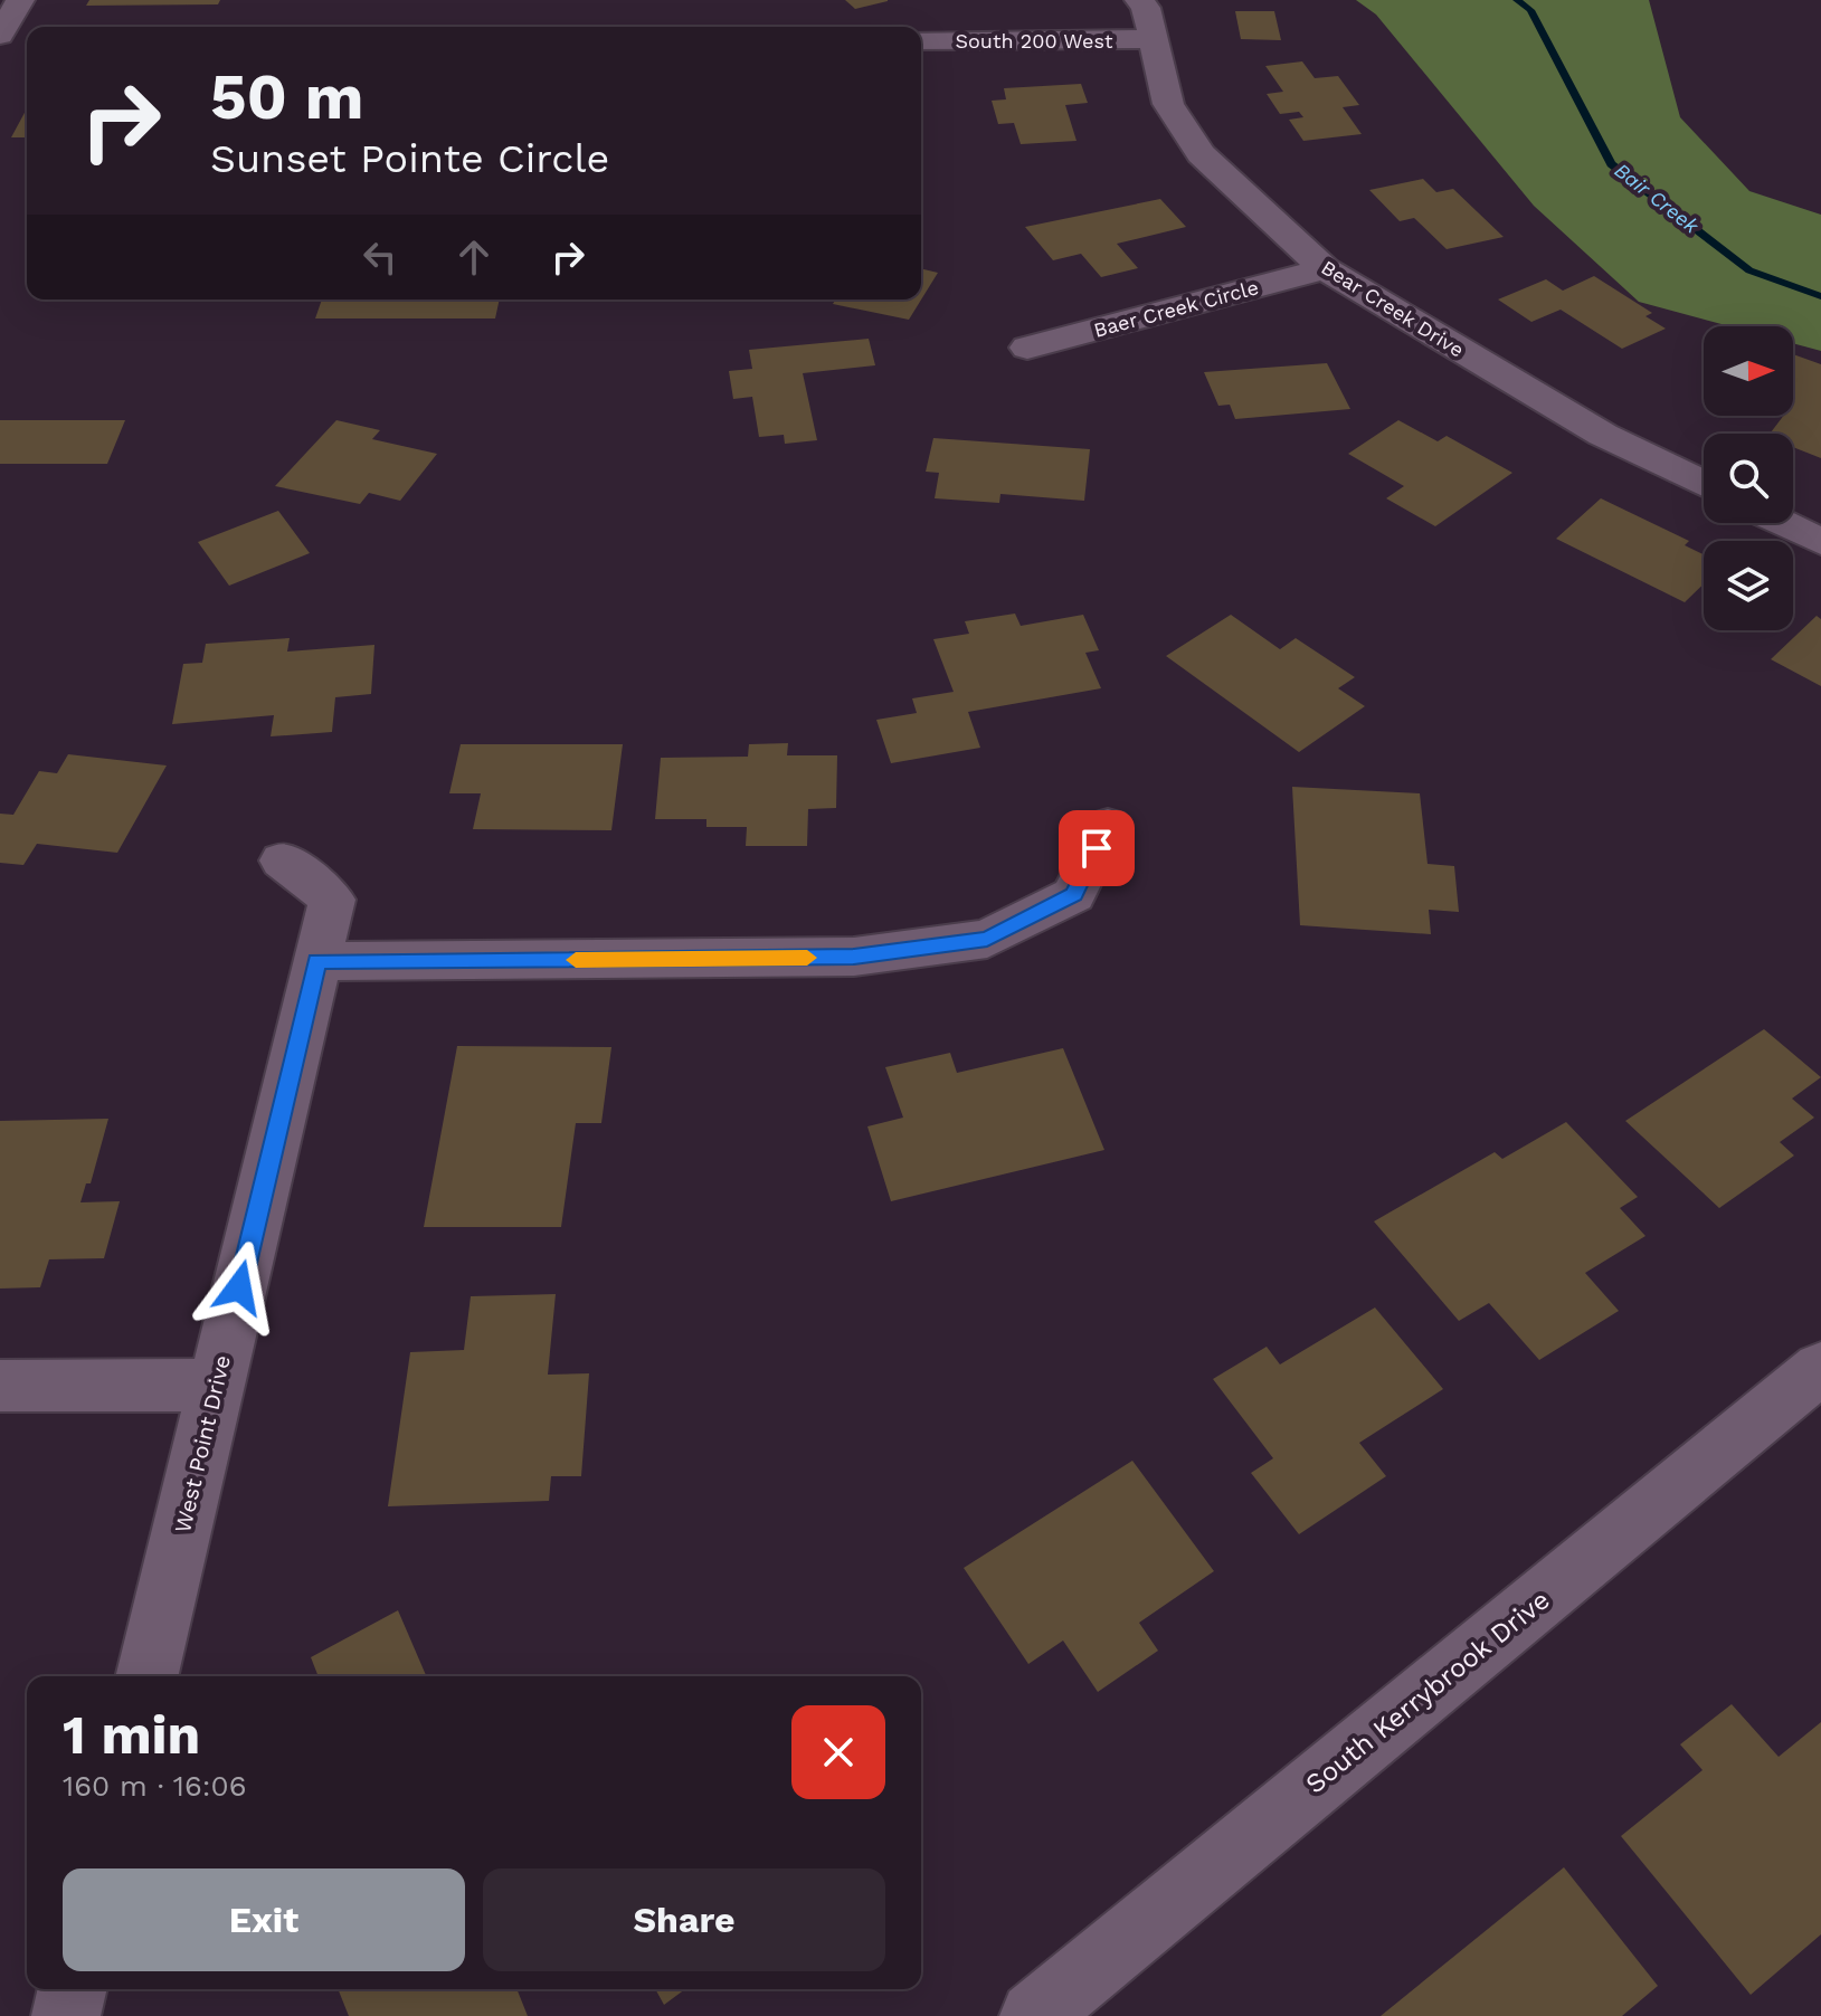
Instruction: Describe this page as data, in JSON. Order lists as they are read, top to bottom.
{
  "streets": {
    "street": [
      "South 200 West",
      "Baer Creek Circle",
      "Bear Creek Drive",
      "West Point Drive",
      "South Kerrybrook Drive"
    ]
  },
  "crossings": [
    ["South 200 West", "Bear Creek Drive"],
    ["Baer Creek Circle", "Bear Creek Drive"]
  ],
  "water": ["Bair Creek"],
  "north": "right",
  "page": {
    "turn": ["50 m", "Sunset Pointe Circle"],
    "heading": ["1 min", "160 m · 16:06"],
    "buttons": ["Exit", "Share"]
  }
}
